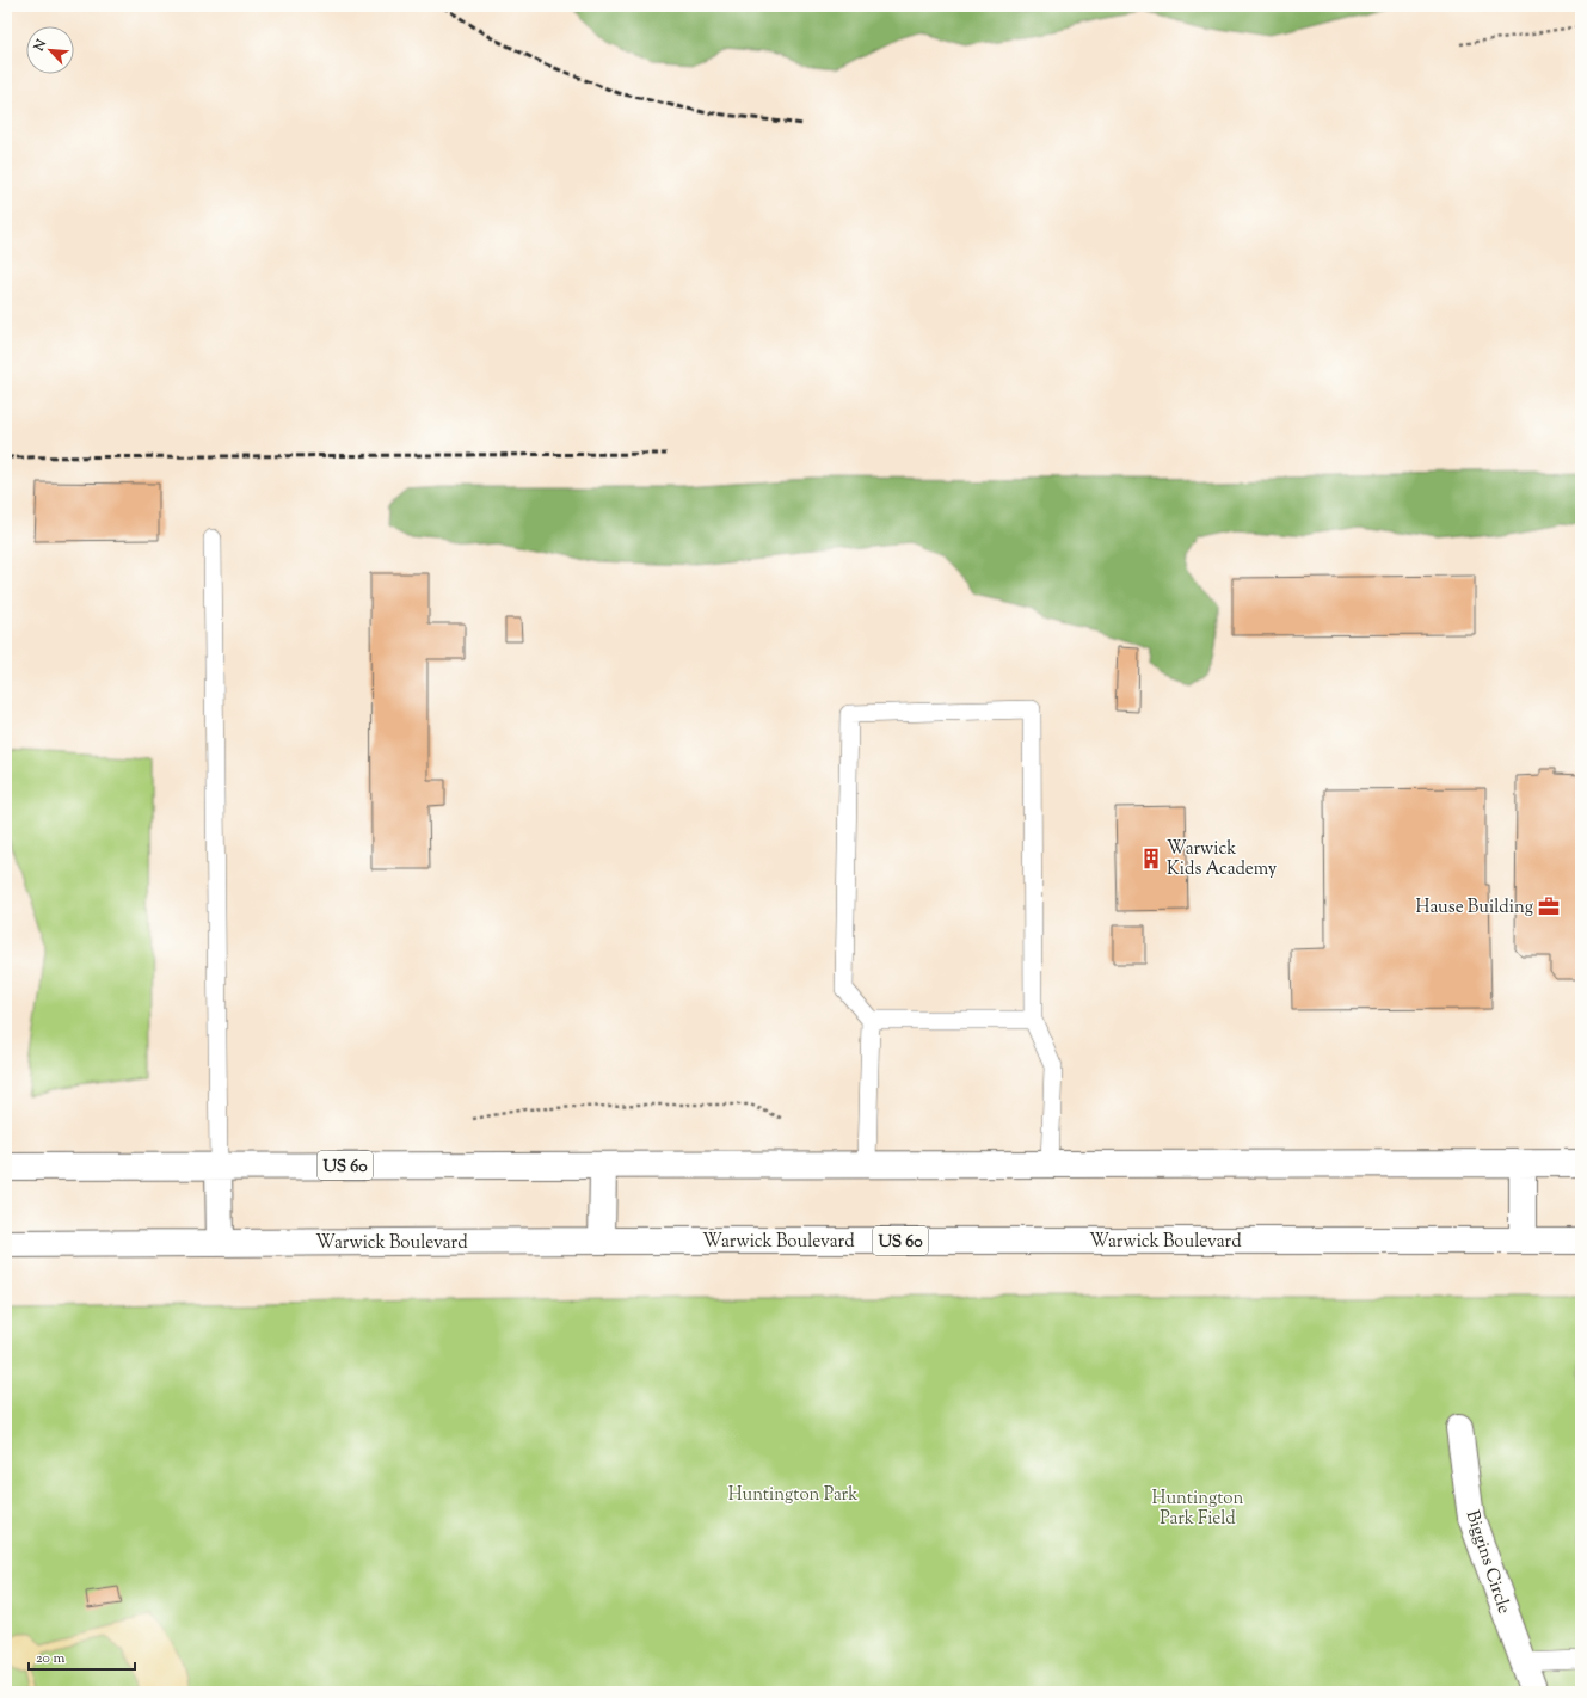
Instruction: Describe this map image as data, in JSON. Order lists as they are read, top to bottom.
{
  "streets": {
    "main road": ["US 60", "Warwick Boulevard", "Biggins Circle"]
  },
  "parks": ["Huntington Park", "Huntington Park Field"],
  "places": {
    "building": ["Warwick Kids Academy"],
    "office": ["Hause Building"]
  },
  "scale_bar": "20 m",
  "north": "top left"
}
